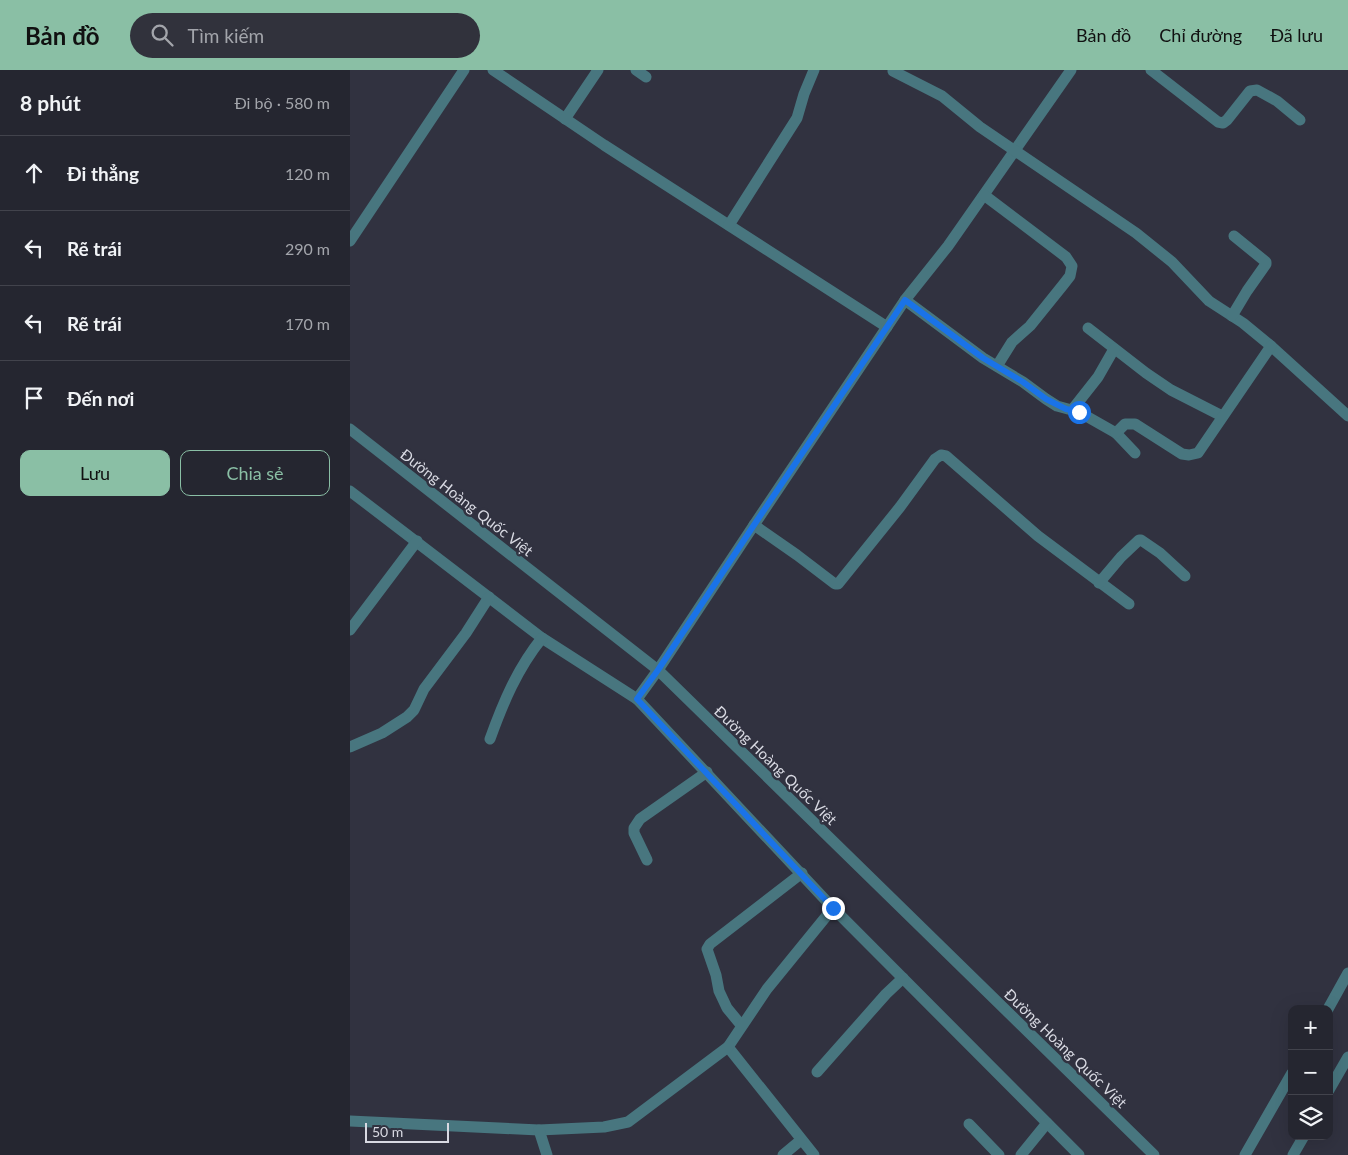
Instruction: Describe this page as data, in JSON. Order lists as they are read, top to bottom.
{
  "streets": {
    "street": ["Đường Hoàng Quốc Việt"]
  },
  "scale_bar": "50 m",
  "page": {
    "header": "Bản đồ",
    "search": "Tìm kiếm",
    "nav": ["Bản đồ", "Chỉ đường", "Đã lưu"],
    "heading": ["8 phút", "Đi bộ · 580 m"],
    "list": [
      ["Đi thẳng", "120 m"],
      ["Rẽ trái", "290 m"],
      ["Rẽ trái", "170 m"],
      "Đến nơi"
    ],
    "buttons": ["Lưu", "Chia sẻ"],
    "map_buttons": ["+", "−"],
    "scale": "50 m"
  }
}
